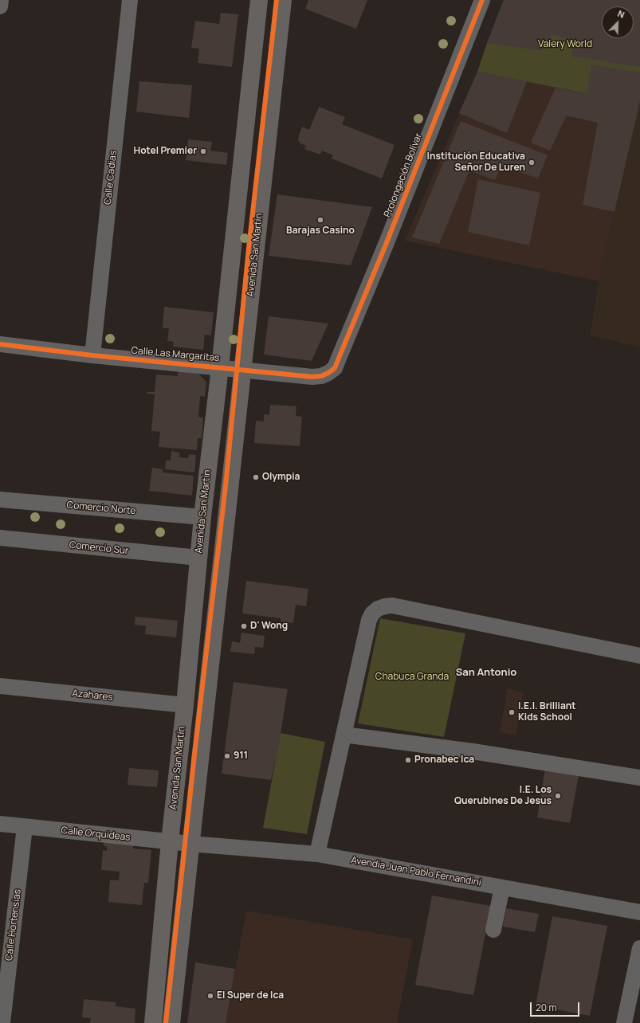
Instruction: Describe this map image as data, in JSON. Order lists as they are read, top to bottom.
{
  "streets": {
    "main road": ["Avenida San Martín"],
    "street": [
      "Prolongación Bolívar",
      "Calle Cadias",
      "Calle Las Margaritas",
      "Comercio Norte",
      "Comercio Sur",
      "Azahares",
      "Calle Orquideas",
      "Avendia Juan Pablo Fernandini",
      "Calle Hortensias"
    ]
  },
  "crossings": [
    ["Prolongación Bolívar", "Calle Las Margaritas"],
    ["Calle Cadias", "Calle Las Margaritas"],
    ["Avenida San Martín", "Calle Las Margaritas"],
    ["Avenida San Martín", "Comercio Norte"],
    ["Avenida San Martín", "Comercio Sur"],
    ["Avenida San Martín", "Azahares"],
    ["Avenida San Martín", "Calle Orquideas"],
    ["Avenida San Martín", "Avendia Juan Pablo Fernandini"],
    ["Calle Orquideas", "Avendia Juan Pablo Fernandini"],
    ["Calle Orquideas", "Calle Hortensias"]
  ],
  "districts": ["San Antonio"],
  "parks": ["Valery World", "Chabuca Granda"],
  "places": [
    "Hotel Premier",
    "Institución Educativa Señor De Luren",
    "Barajas Casino",
    "Olympia",
    "D' Wong",
    "I.E.I. Brilliant Kids School",
    "911",
    "Pronabec Ica",
    "I.E. Los Querubines De Jesus",
    "El Super de Ica"
  ],
  "scale_bar": "20 m",
  "north": "top right"
}
